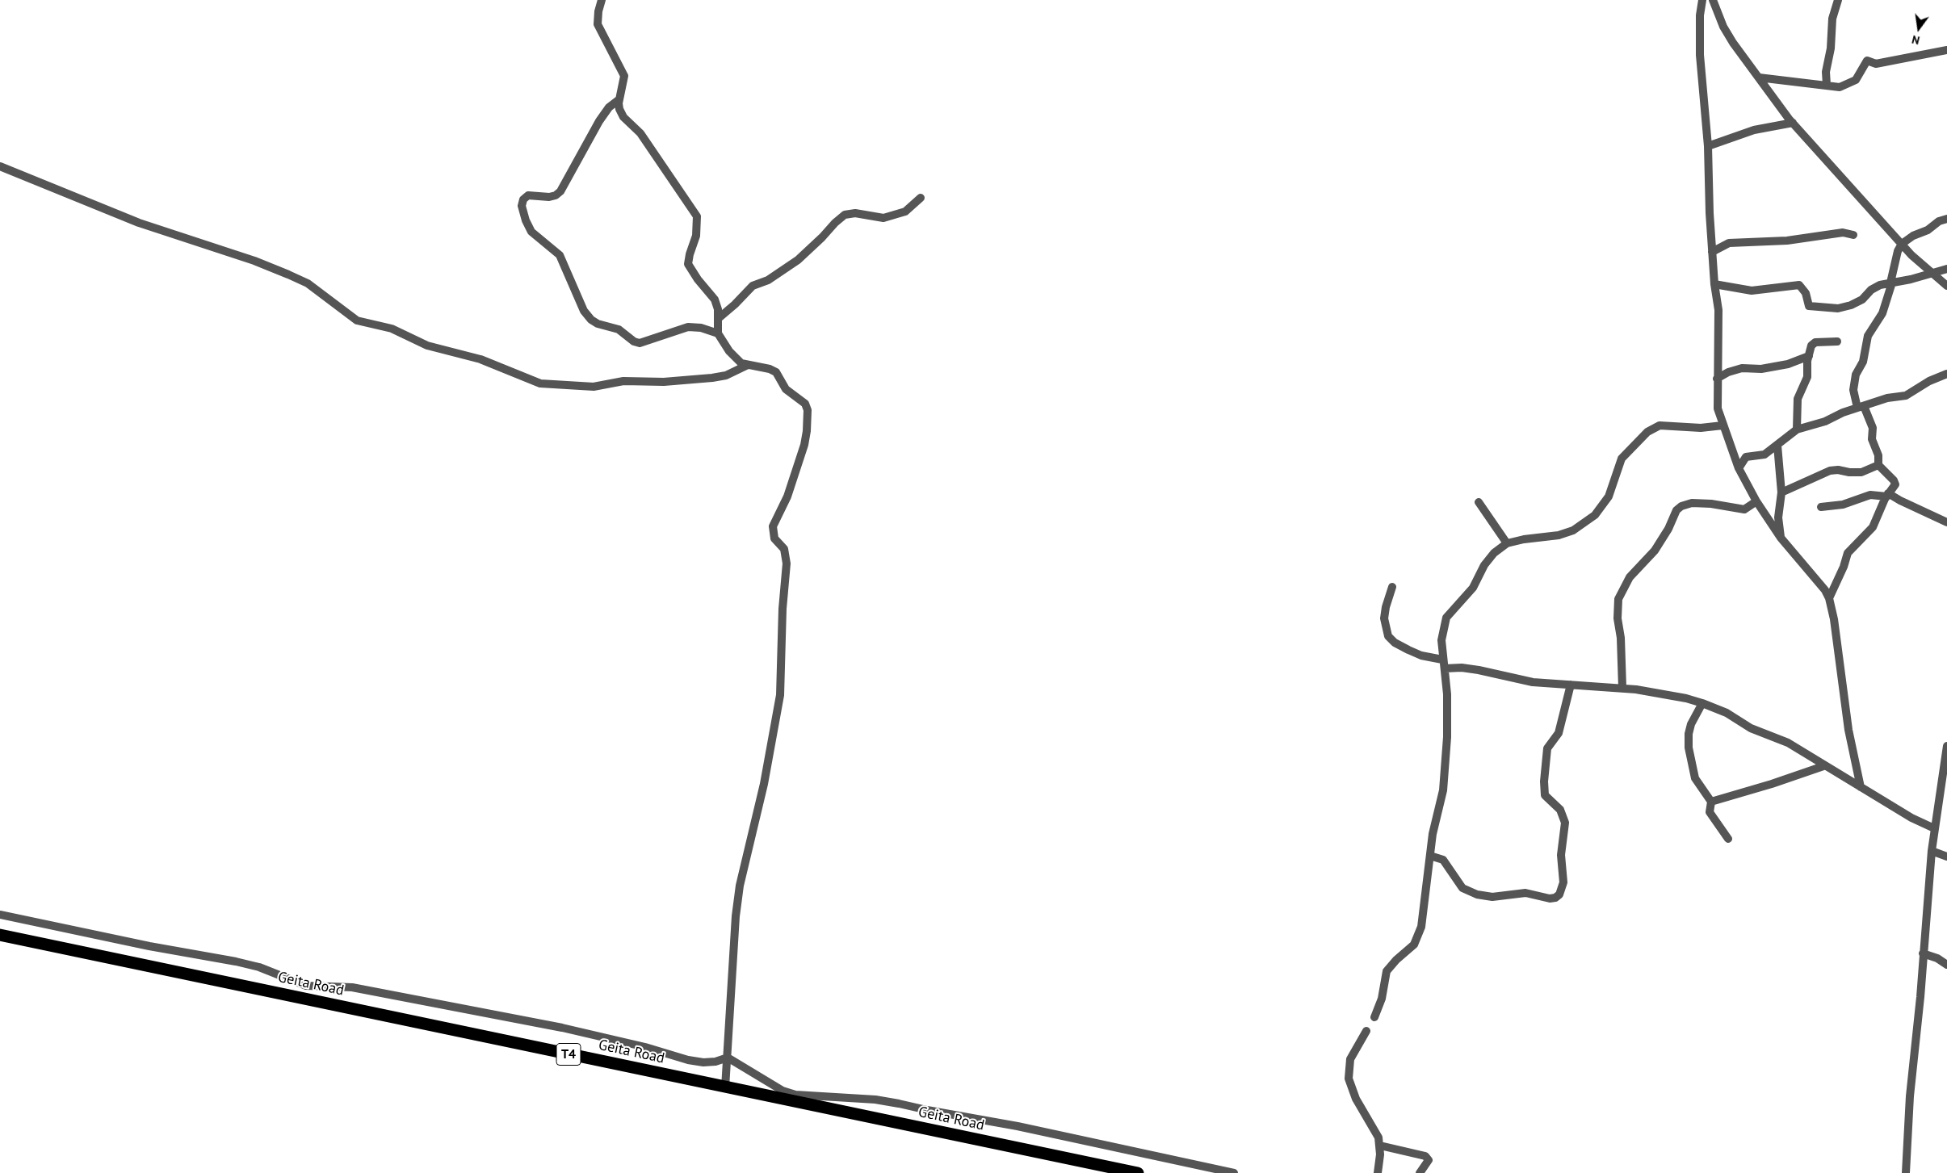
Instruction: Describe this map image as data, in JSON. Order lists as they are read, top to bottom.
{
  "streets": {
    "highway": ["Geita Road", "T4"]
  },
  "north": "bottom"
}
